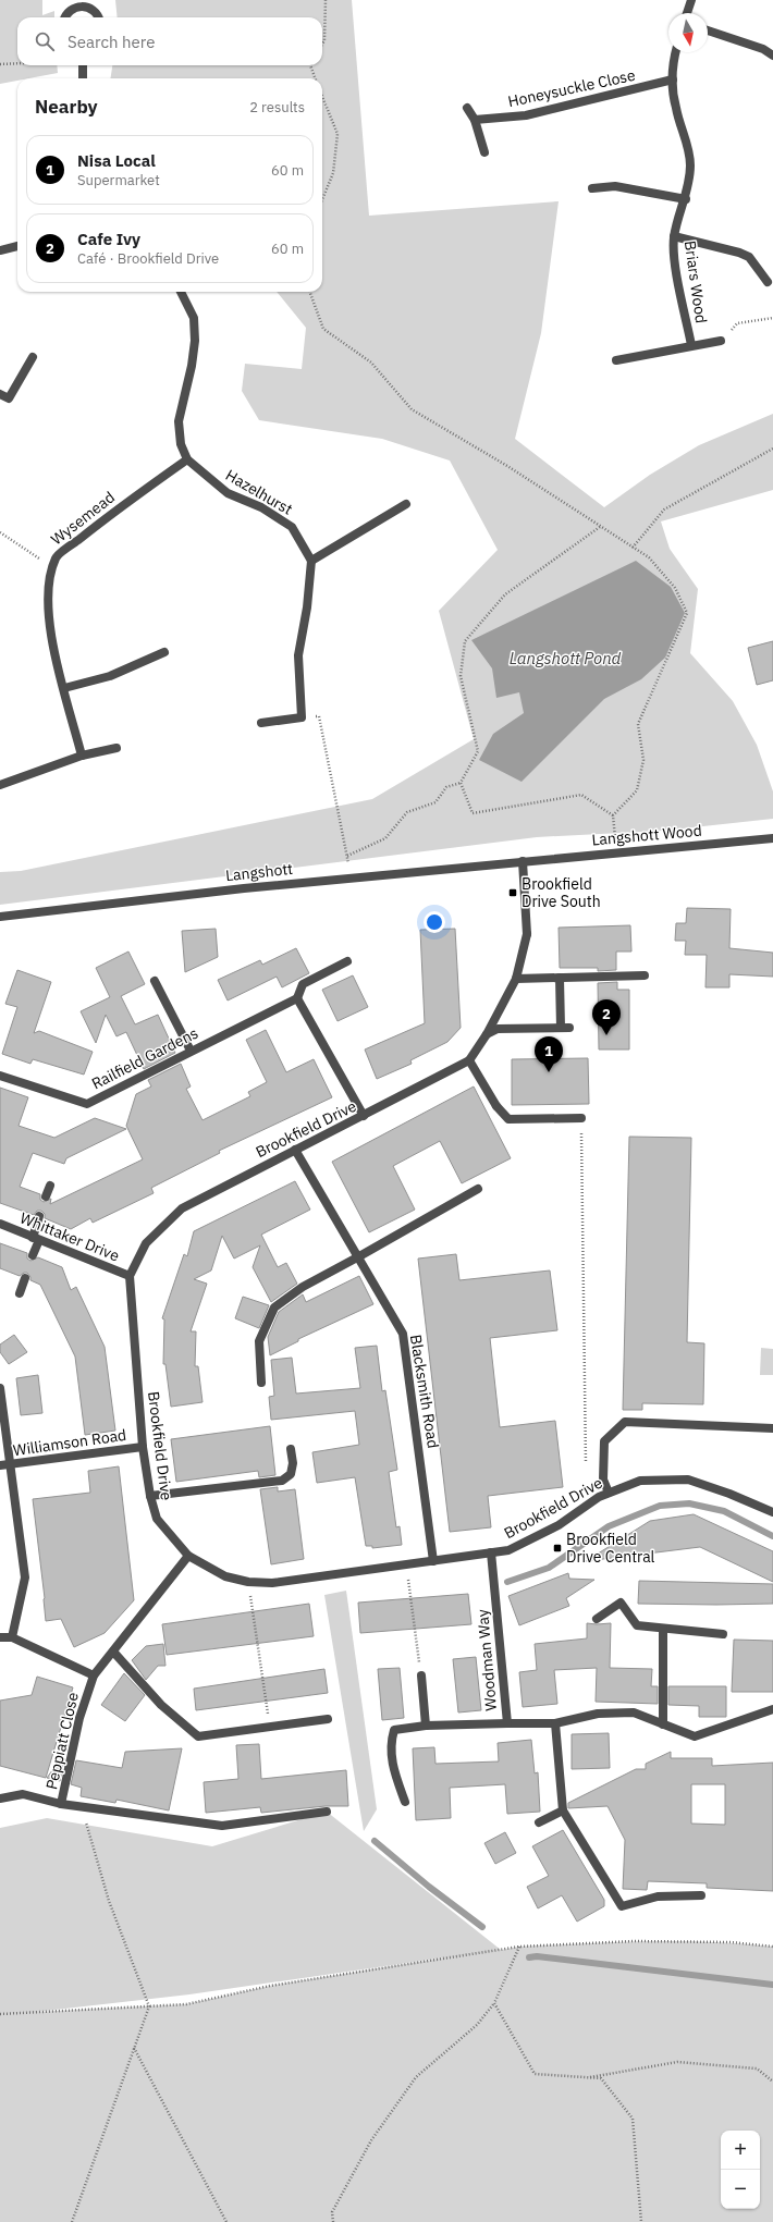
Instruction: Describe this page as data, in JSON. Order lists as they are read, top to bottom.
{
  "streets": {
    "street": [
      "Honeysuckle Close",
      "Briars Wood",
      "Hazelhurst",
      "Wysemead",
      "Langshott Wood",
      "Langshott",
      "Railfield Gardens",
      "Brookfield Drive",
      "Whittaker Drive",
      "Blacksmith Road",
      "Williamson Road",
      "Woodman Way",
      "Peppiatt Close"
    ]
  },
  "crossings": [
    ["Honeysuckle Close", "Briars Wood"],
    ["Hazelhurst", "Wysemead"],
    ["Langshott Wood", "Langshott"],
    ["Brookfield Drive", "Whittaker Drive"],
    ["Brookfield Drive", "Blacksmith Road"],
    ["Brookfield Drive", "Williamson Road"],
    ["Brookfield Drive", "Woodman Way"],
    ["Brookfield Drive", "Peppiatt Close"]
  ],
  "water": ["Langshott Pond"],
  "places": {
    "transit": ["Brookfield Drive South", "Brookfield Drive Central"]
  },
  "north": "bottom",
  "page": {
    "search": "Search here",
    "heading": ["Nearby", "2 results"],
    "list": [
      {
        "mark": "1",
        "name": "Nisa Local",
        "note": "Supermarket",
        "value": "60 m"
      },
      {
        "mark": "2",
        "name": "Cafe Ivy",
        "note": "Café · Brookfield Drive",
        "value": "60 m"
      }
    ],
    "pins": ["2", "1"],
    "map_buttons": ["+", "−"]
  }
}
